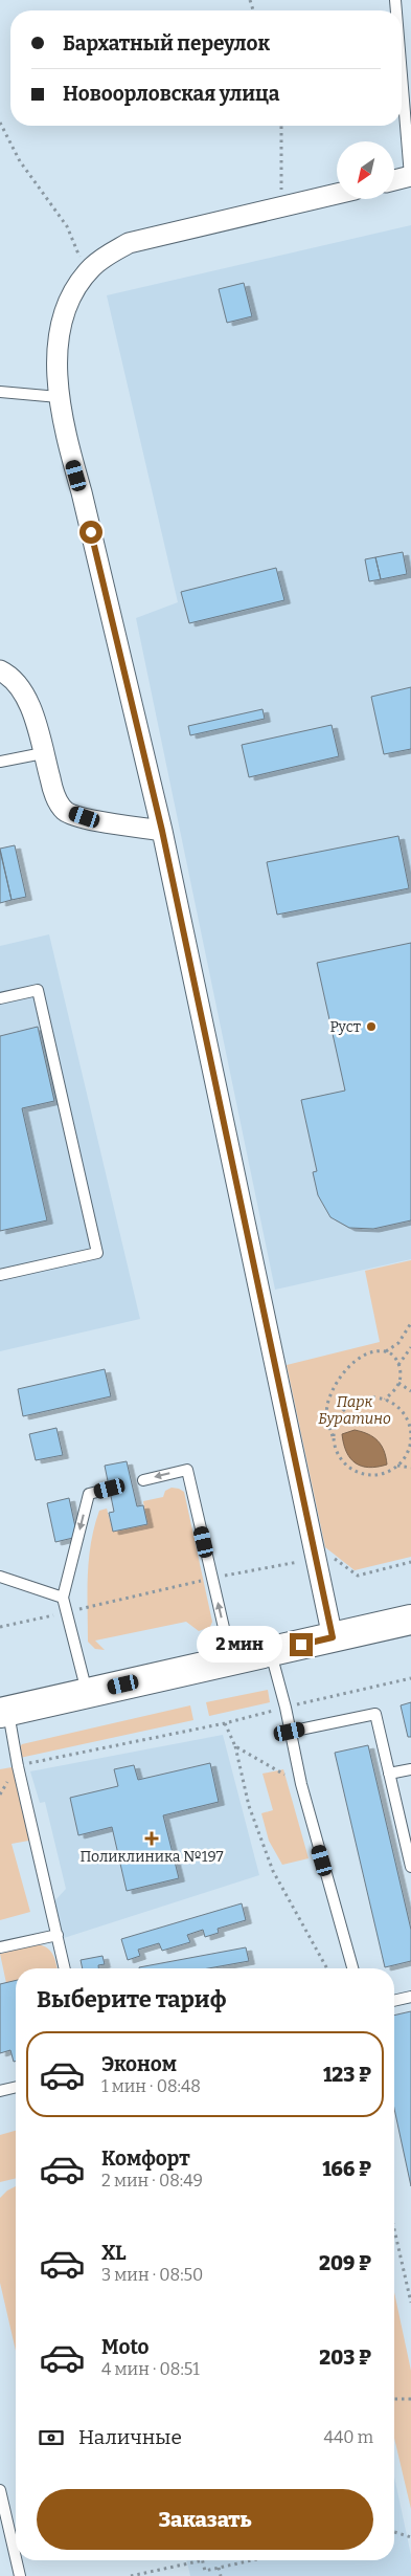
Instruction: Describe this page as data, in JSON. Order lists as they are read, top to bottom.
{
  "parks": ["Парк Буратино"],
  "places": {
    "other": ["Руст"],
    "health": ["Поликлиника №197"]
  },
  "north": "bottom left",
  "page": {
    "banner": ["Бархатный переулок", "Новоорловская улица"],
    "bubble": "2 мин",
    "heading": "Выберите тариф",
    "list": [
      {
        "name": "Эконом",
        "note": "1 мин · 08:48",
        "value": "123 ₽"
      },
      {
        "name": "Комфорт",
        "note": "2 мин · 08:49",
        "value": "166 ₽"
      },
      {
        "name": "XL",
        "note": "3 мин · 08:50",
        "value": "209 ₽"
      },
      {
        "name": "Moto",
        "note": "4 мин · 08:51",
        "value": "203 ₽"
      }
    ],
    "pay": ["Наличные", "440 m"],
    "buttons": "Заказать"
  }
}
